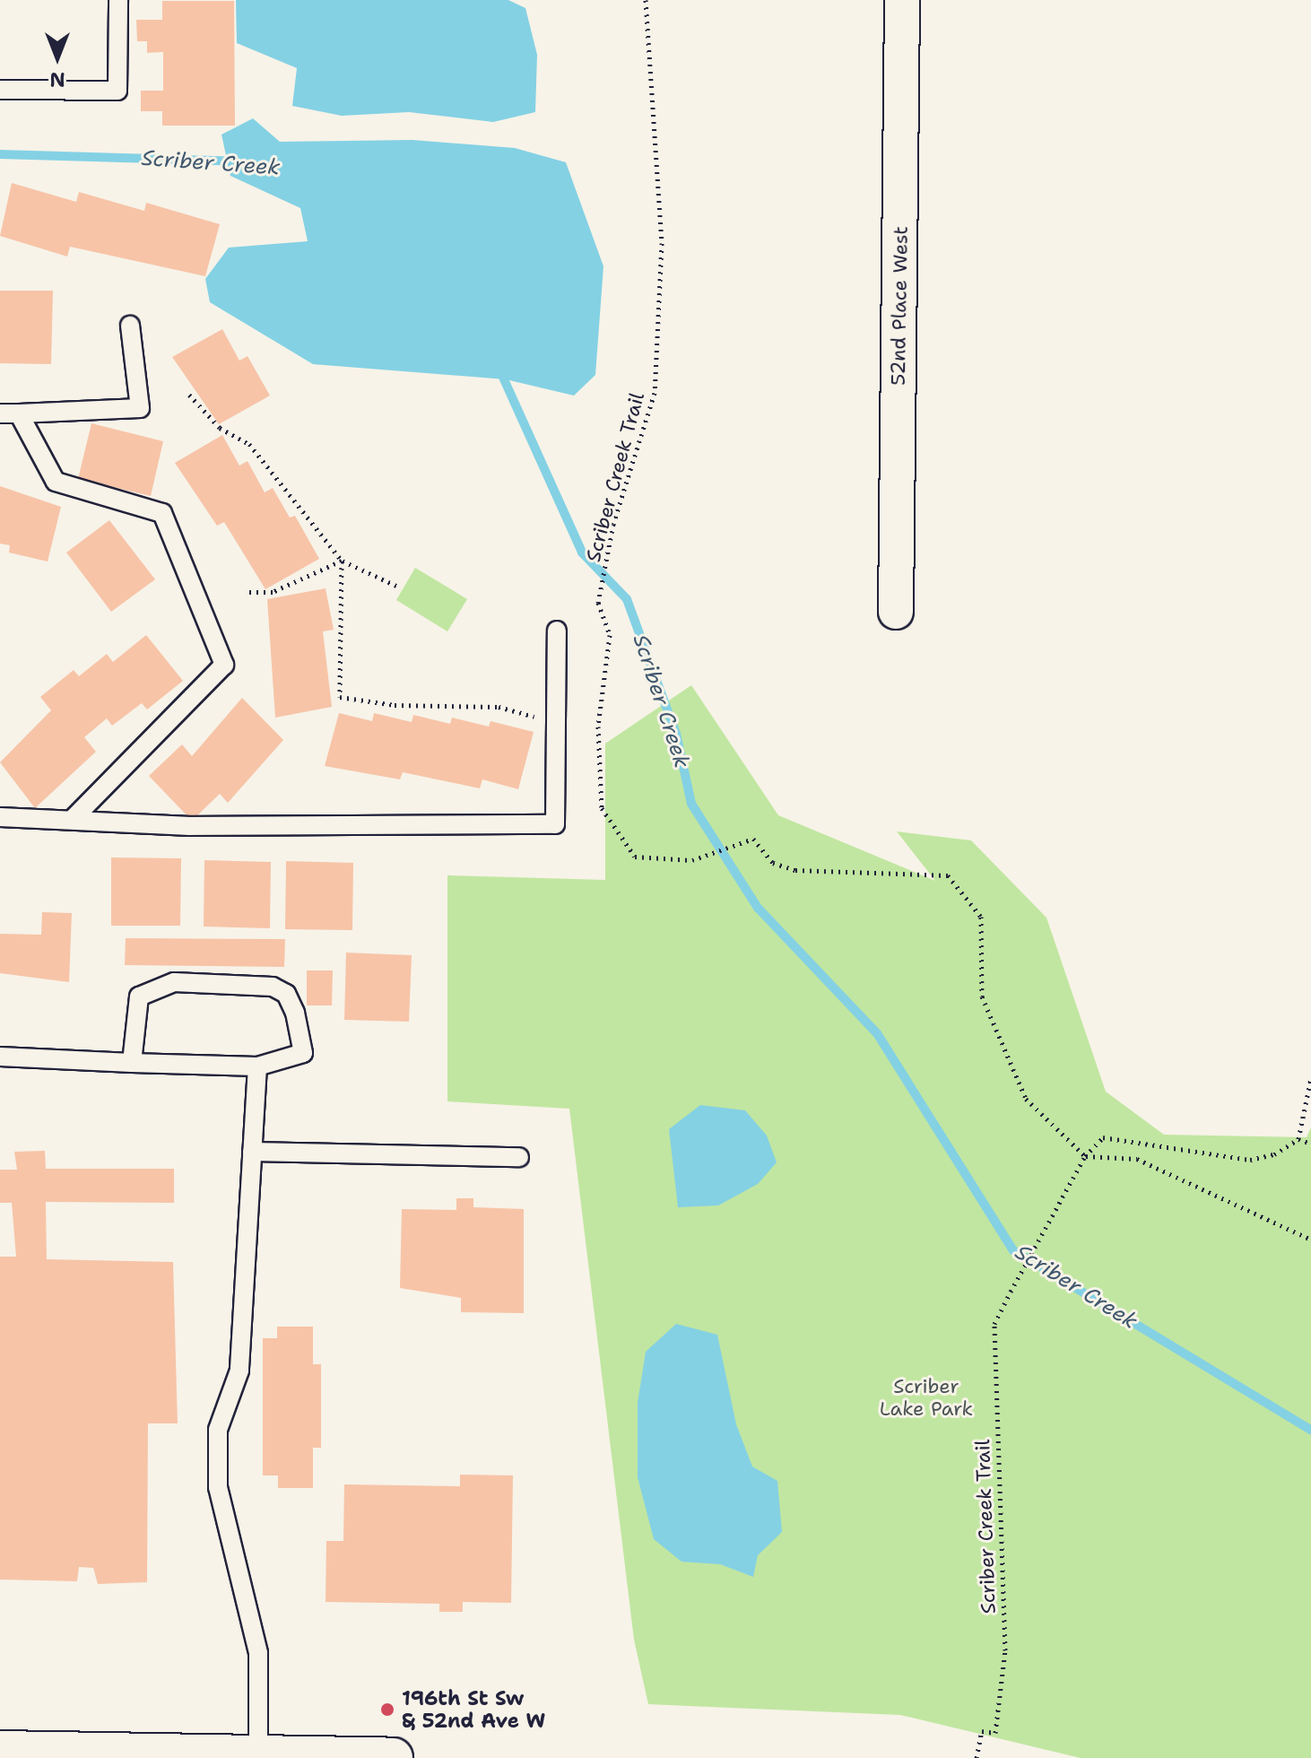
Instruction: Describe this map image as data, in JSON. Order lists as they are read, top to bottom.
{
  "streets": {
    "street": ["52nd Place West"],
    "path": ["Scriber Creek Trail"]
  },
  "water": ["Scriber Creek"],
  "parks": ["Scriber Lake Park"],
  "places": ["196th St Sw & 52nd Ave W"],
  "north": "bottom"
}
